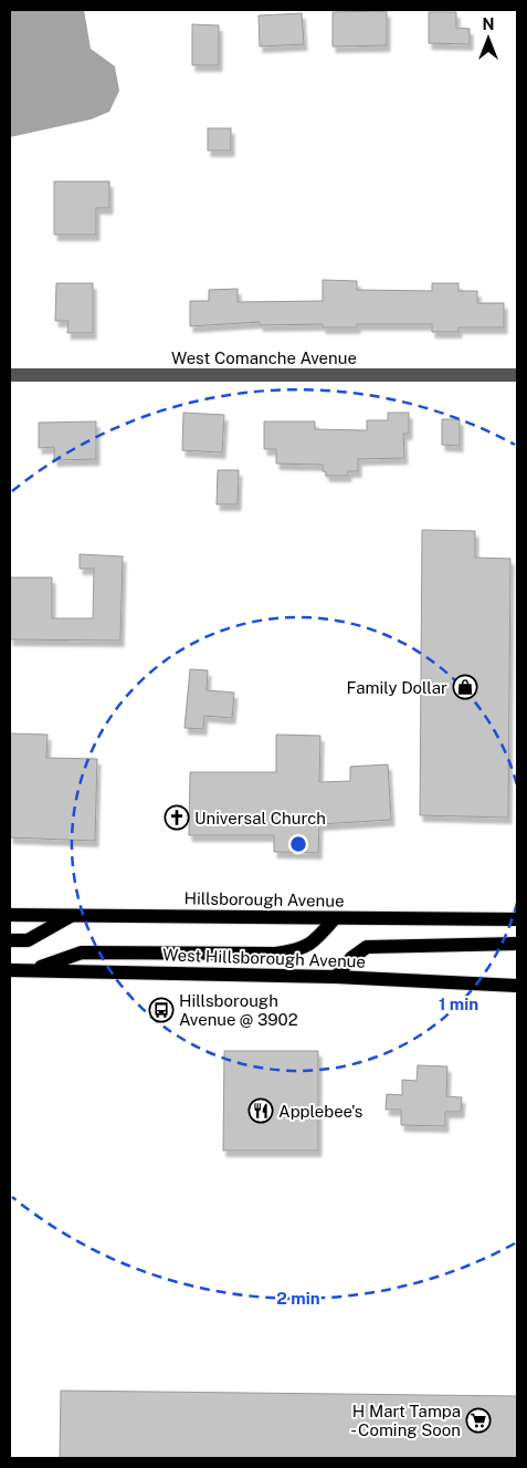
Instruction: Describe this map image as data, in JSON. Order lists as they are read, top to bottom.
{
  "streets": {
    "main road": ["Hillsborough Avenue", "West Hillsborough Avenue"],
    "street": ["West Comanche Avenue"]
  },
  "places": {
    "shop": ["Family Dollar"],
    "church": ["Universal Church"],
    "bus stop": ["Hillsborough Avenue @ 3902"],
    "restaurant": ["Applebee's"],
    "supermarket": ["H Mart Tampa - Coming Soon"]
  },
  "north": "top",
  "rings": ["1 min", "2 min"]
}
